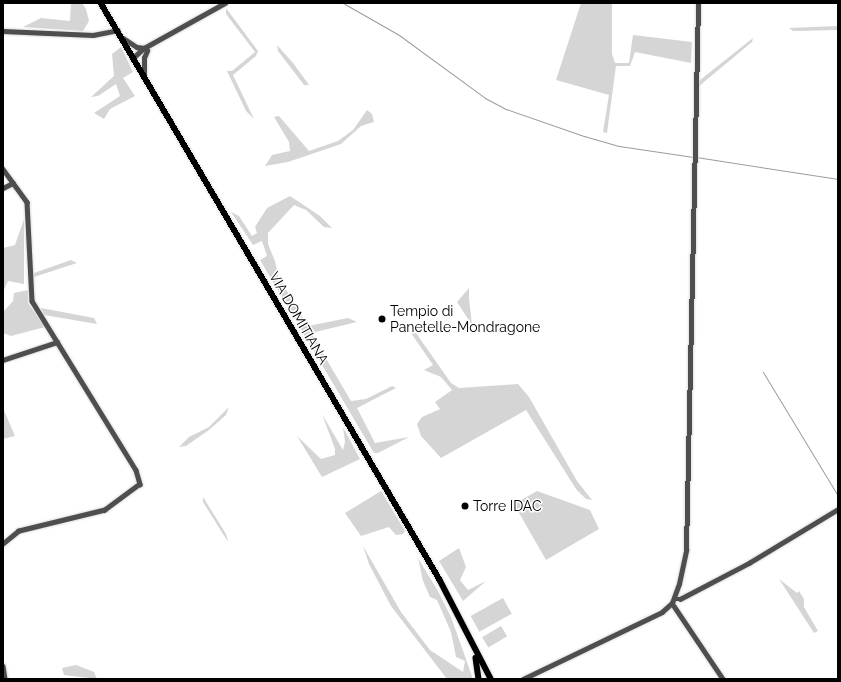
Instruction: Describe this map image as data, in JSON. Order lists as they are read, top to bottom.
{
  "streets": {
    "main road": ["VIA DOMITIANA"]
  },
  "places": ["Tempio di Panetelle-Mondragone", "Torre IDAC"]
}
